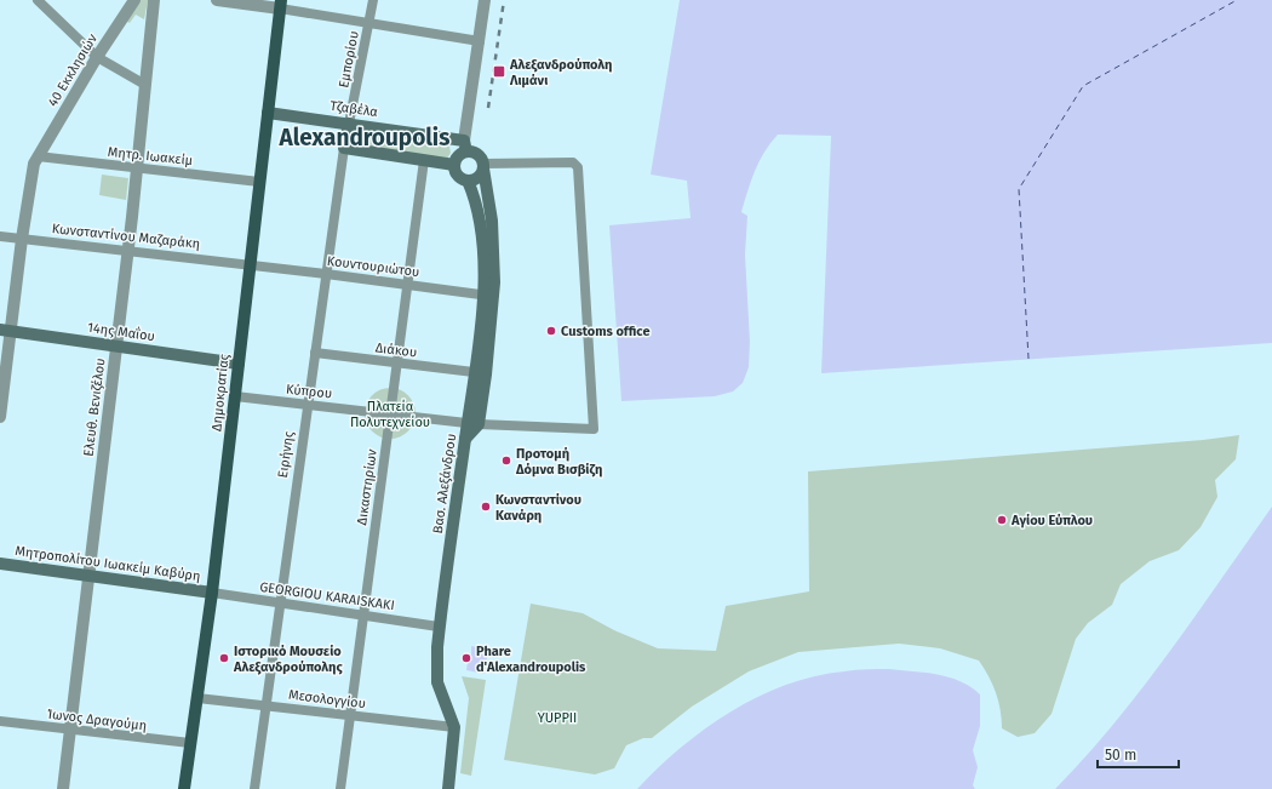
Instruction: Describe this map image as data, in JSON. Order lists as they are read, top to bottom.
{
  "streets": {
    "main road": [
      "Τζαβέλα",
      "14ης Μαΐου",
      "Δημοκρατίας",
      "Ειρήνης",
      "Βασ. Αλεξάνδρου",
      "Μητροπολίτου Ιωακείμ Καβύρη"
    ],
    "street": [
      "Εμπορίου",
      "40 Εκκλησιών",
      "Μητρ. Ιωακείμ",
      "Κωνσταντίνου Μαζαράκη",
      "Κουντουριώτου",
      "Διάκου",
      "Κύπρου",
      "Ελευθ. Βενιζέλου",
      "Δικαστηρίων",
      "GEORGIOU KARAISKAKI",
      "Μεσολογγίου",
      "Ίωνος Δραγούμη"
    ]
  },
  "crossings": [
    ["Εμπορίου", "Τζαβέλα"],
    ["Εμπορίου", "Ειρήνης"],
    ["40 Εκκλησιών", "Μητρ. Ιωακείμ"],
    ["40 Εκκλησιών", "Κωνσταντίνου Μαζαράκη"],
    ["40 Εκκλησιών", "14ης Μαΐου"],
    ["Τζαβέλα", "Κύπρου"],
    ["Τζαβέλα", "Δημοκρατίας"],
    ["Τζαβέλα", "Ειρήνης"],
    ["Τζαβέλα", "Βασ. Αλεξάνδρου"],
    ["Μητρ. Ιωακείμ", "Δημοκρατίας"],
    ["Μητρ. Ιωακείμ", "Ελευθ. Βενιζέλου"],
    ["Κωνσταντίνου Μαζαράκη", "Κουντουριώτου"],
    ["Κωνσταντίνου Μαζαράκη", "Δημοκρατίας"],
    ["Κωνσταντίνου Μαζαράκη", "Ελευθ. Βενιζέλου"],
    ["Κουντουριώτου", "Δημοκρατίας"],
    ["Κουντουριώτου", "Ειρήνης"],
    ["Κουντουριώτου", "Βασ. Αλεξάνδρου"],
    ["Κουντουριώτου", "Δικαστηρίων"],
    ["14ης Μαΐου", "Δημοκρατίας"],
    ["14ης Μαΐου", "Ελευθ. Βενιζέλου"],
    ["Διάκου", "Ειρήνης"],
    ["Διάκου", "Βασ. Αλεξάνδρου"],
    ["Διάκου", "Δικαστηρίων"],
    ["Κύπρου", "Δημοκρατίας"],
    ["Κύπρου", "Ειρήνης"],
    ["Κύπρου", "Βασ. Αλεξάνδρου"],
    ["Κύπρου", "Δικαστηρίων"],
    ["Δημοκρατίας", "Μητροπολίτου Ιωακείμ Καβύρη"],
    ["Δημοκρατίας", "GEORGIOU KARAISKAKI"],
    ["Δημοκρατίας", "Μεσολογγίου"],
    ["Δημοκρατίας", "Ίωνος Δραγούμη"],
    ["Ελευθ. Βενιζέλου", "Μητροπολίτου Ιωακείμ Καβύρη"],
    ["Ελευθ. Βενιζέλου", "Ίωνος Δραγούμη"],
    ["Ειρήνης", "GEORGIOU KARAISKAKI"],
    ["Ειρήνης", "Μεσολογγίου"],
    ["Βασ. Αλεξάνδρου", "GEORGIOU KARAISKAKI"],
    ["Βασ. Αλεξάνδρου", "Μεσολογγίου"],
    ["Δικαστηρίων", "GEORGIOU KARAISKAKI"],
    ["Δικαστηρίων", "Μεσολογγίου"],
    ["Μητροπολίτου Ιωακείμ Καβύρη", "GEORGIOU KARAISKAKI"]
  ],
  "districts": ["Alexandroupolis"],
  "parks": ["Πλατεία Πολυτεχνείου", "YUPPII"],
  "places": {
    "transit": ["Αλεξανδρούπολη Λιμάνι"],
    "other": [
      "Customs office",
      "Προτομή Δόμνα Βισβίζη",
      "Κωνσταντίνου Κανάρη",
      "Αγίου Εύπλου",
      "Ιστορικό Μουσείο Αλεξανδρούπολης",
      "Phare d'Alexandroupolis"
    ]
  },
  "scale_bar": "50 m"
}
